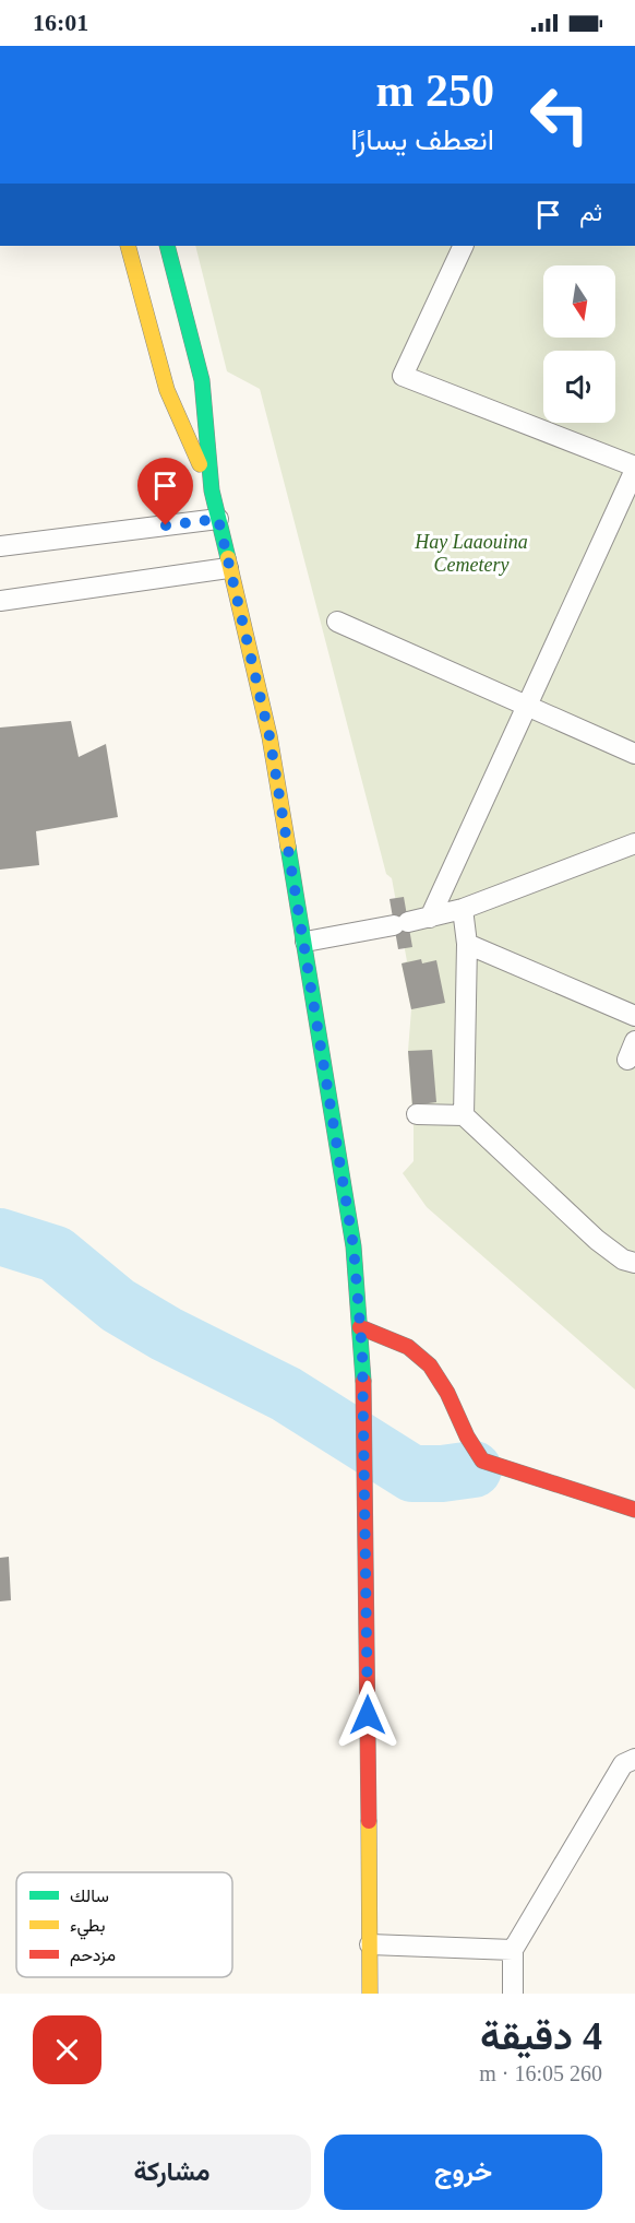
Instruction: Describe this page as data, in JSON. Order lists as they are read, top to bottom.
{
  "parks": ["Hay Laaouina Cemetery"],
  "legend": ["سالك", "بطيء", "مزدحم"],
  "north": "bottom",
  "page": {
    "status": "16:01",
    "turn": ["250 m", "انعطف يسارًا"],
    "then": "ثم",
    "heading": ["4 دقيقة", "260 m · 16:05"],
    "buttons": ["خروج", "مشاركة"]
  }
}
